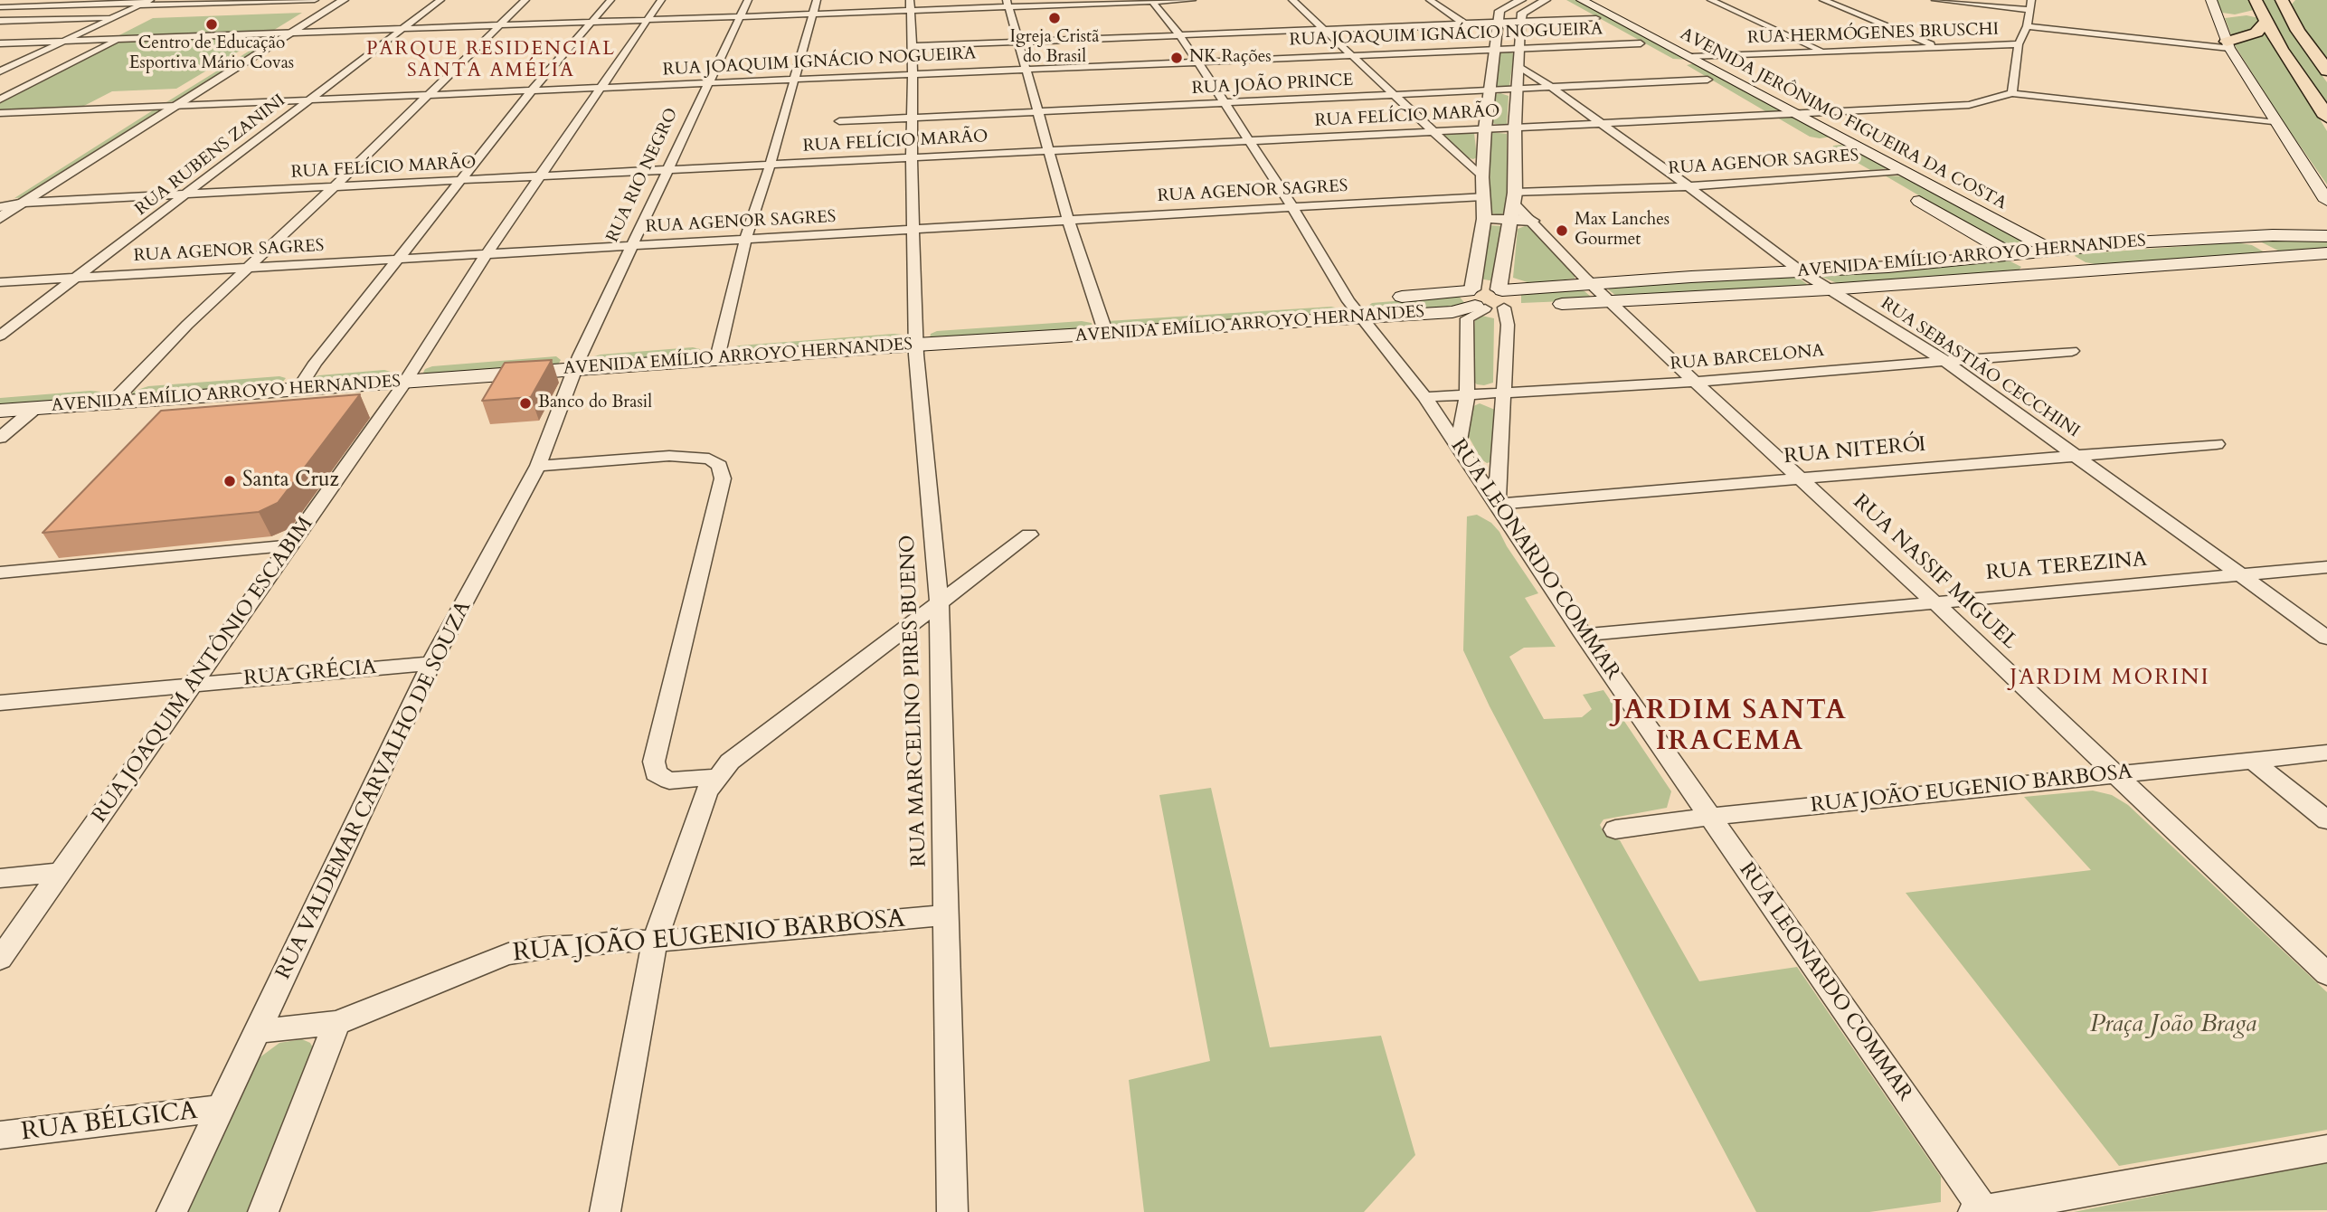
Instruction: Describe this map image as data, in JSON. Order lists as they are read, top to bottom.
{
  "streets": {
    "main road": ["AVENIDA JERÔNIMO FIGUEIRA DA COSTA", "AVENIDA EMÍLIO ARROYO HERNANDES"],
    "street": [
      "RUA HERMÓGENES BRUSCHI",
      "RUA JOAQUIM IGNÁCIO NOGUEIRA",
      "RUA JOÃO PRINCE",
      "RUA FELÍCIO MARÃO",
      "RUA RUBENS ZANINI",
      "RUA AGENOR SAGRES",
      "RUA RIO NEGRO",
      "RUA BARCELONA",
      "RUA SEBASTIÃO CECCHINI",
      "RUA NITERÓI",
      "RUA LEONARDO COMMAR",
      "RUA TEREZINA",
      "RUA NASSIF MIGUEL",
      "RUA JOAQUIM ANTÔNIO ESCABIM",
      "RUA GRÉCIA",
      "RUA MARCELINO PIRES BUENO",
      "RUA JOÃO EUGENIO BARBOSA",
      "RUA VALDEMAR CARVALHO DE SOUZA",
      "RUA BÉLGICA"
    ]
  },
  "crossings": [
    ["RUA HERMÓGENES BRUSCHI", "AVENIDA JERÔNIMO FIGUEIRA DA COSTA"],
    ["RUA JOAQUIM IGNÁCIO NOGUEIRA", "AVENIDA JERÔNIMO FIGUEIRA DA COSTA"],
    ["RUA JOAQUIM IGNÁCIO NOGUEIRA", "RUA RUBENS ZANINI"],
    ["RUA JOAQUIM IGNÁCIO NOGUEIRA", "RUA RIO NEGRO"],
    ["RUA JOAQUIM IGNÁCIO NOGUEIRA", "RUA LEONARDO COMMAR"],
    ["RUA JOAQUIM IGNÁCIO NOGUEIRA", "RUA JOAQUIM ANTÔNIO ESCABIM"],
    ["RUA JOAQUIM IGNÁCIO NOGUEIRA", "RUA MARCELINO PIRES BUENO"],
    ["RUA JOÃO PRINCE", "AVENIDA JERÔNIMO FIGUEIRA DA COSTA"],
    ["RUA JOÃO PRINCE", "RUA SEBASTIÃO CECCHINI"],
    ["RUA JOÃO PRINCE", "RUA LEONARDO COMMAR"],
    ["RUA JOÃO PRINCE", "RUA MARCELINO PIRES BUENO"],
    ["RUA FELÍCIO MARÃO", "AVENIDA JERÔNIMO FIGUEIRA DA COSTA"],
    ["RUA FELÍCIO MARÃO", "RUA RUBENS ZANINI"],
    ["RUA FELÍCIO MARÃO", "RUA RIO NEGRO"],
    ["RUA FELÍCIO MARÃO", "RUA SEBASTIÃO CECCHINI"],
    ["RUA FELÍCIO MARÃO", "RUA LEONARDO COMMAR"],
    ["RUA FELÍCIO MARÃO", "RUA JOAQUIM ANTÔNIO ESCABIM"],
    ["RUA FELÍCIO MARÃO", "RUA MARCELINO PIRES BUENO"],
    ["AVENIDA JERÔNIMO FIGUEIRA DA COSTA", "RUA AGENOR SAGRES"],
    ["AVENIDA JERÔNIMO FIGUEIRA DA COSTA", "AVENIDA EMÍLIO ARROYO HERNANDES"],
    ["RUA RUBENS ZANINI", "RUA AGENOR SAGRES"],
    ["RUA AGENOR SAGRES", "RUA RIO NEGRO"],
    ["RUA AGENOR SAGRES", "RUA SEBASTIÃO CECCHINI"],
    ["RUA AGENOR SAGRES", "RUA LEONARDO COMMAR"],
    ["RUA AGENOR SAGRES", "RUA NASSIF MIGUEL"],
    ["RUA AGENOR SAGRES", "RUA JOAQUIM ANTÔNIO ESCABIM"],
    ["RUA AGENOR SAGRES", "RUA MARCELINO PIRES BUENO"],
    ["RUA RIO NEGRO", "AVENIDA EMÍLIO ARROYO HERNANDES"],
    ["RUA RIO NEGRO", "RUA VALDEMAR CARVALHO DE SOUZA"],
    ["AVENIDA EMÍLIO ARROYO HERNANDES", "RUA SEBASTIÃO CECCHINI"],
    ["AVENIDA EMÍLIO ARROYO HERNANDES", "RUA LEONARDO COMMAR"],
    ["AVENIDA EMÍLIO ARROYO HERNANDES", "RUA NASSIF MIGUEL"],
    ["AVENIDA EMÍLIO ARROYO HERNANDES", "RUA JOAQUIM ANTÔNIO ESCABIM"],
    ["AVENIDA EMÍLIO ARROYO HERNANDES", "RUA MARCELINO PIRES BUENO"],
    ["AVENIDA EMÍLIO ARROYO HERNANDES", "RUA VALDEMAR CARVALHO DE SOUZA"],
    ["RUA BARCELONA", "RUA SEBASTIÃO CECCHINI"],
    ["RUA BARCELONA", "RUA LEONARDO COMMAR"],
    ["RUA BARCELONA", "RUA NASSIF MIGUEL"],
    ["RUA SEBASTIÃO CECCHINI", "RUA NITERÓI"],
    ["RUA SEBASTIÃO CECCHINI", "RUA TEREZINA"],
    ["RUA NITERÓI", "RUA LEONARDO COMMAR"],
    ["RUA NITERÓI", "RUA NASSIF MIGUEL"],
    ["RUA LEONARDO COMMAR", "RUA TEREZINA"],
    ["RUA LEONARDO COMMAR", "RUA JOÃO EUGENIO BARBOSA"],
    ["RUA TEREZINA", "RUA NASSIF MIGUEL"],
    ["RUA NASSIF MIGUEL", "RUA JOÃO EUGENIO BARBOSA"],
    ["RUA JOAQUIM ANTÔNIO ESCABIM", "RUA GRÉCIA"],
    ["RUA GRÉCIA", "RUA VALDEMAR CARVALHO DE SOUZA"],
    ["RUA MARCELINO PIRES BUENO", "RUA JOÃO EUGENIO BARBOSA"],
    ["RUA JOÃO EUGENIO BARBOSA", "RUA VALDEMAR CARVALHO DE SOUZA"],
    ["RUA VALDEMAR CARVALHO DE SOUZA", "RUA BÉLGICA"]
  ],
  "districts": ["PARQUE RESIDENCIAL SANTA AMÉLIA", "JARDIM MORINI", "JARDIM SANTA IRACEMA"],
  "parks": ["Praça João Braga"],
  "places": [
    "Igreja Cristã do Brasil",
    "Centro de Educação Esportiva Mário Covas",
    "NK Rações",
    "Max Lanches Gourmet",
    "Banco do Brasil",
    "Santa Cruz"
  ]
}
